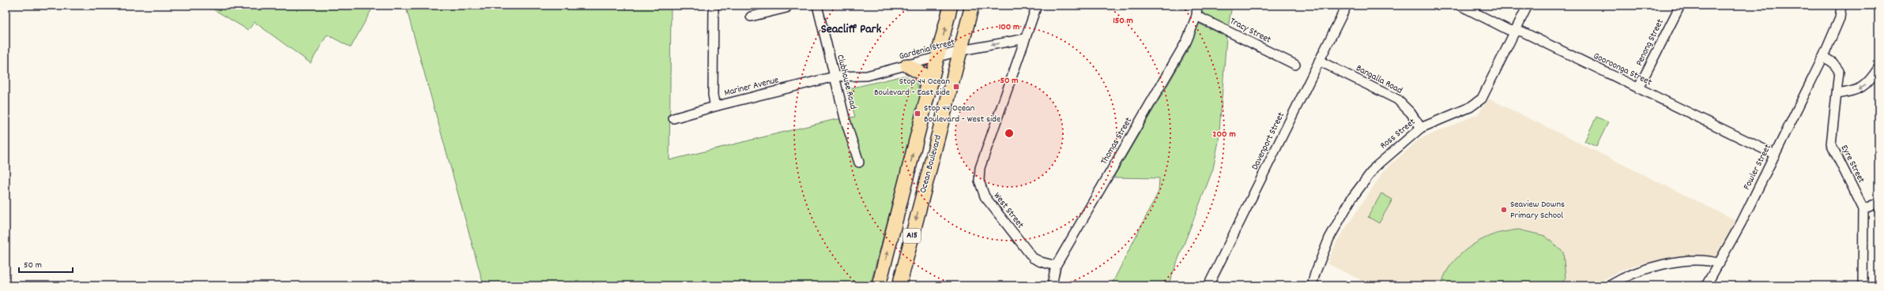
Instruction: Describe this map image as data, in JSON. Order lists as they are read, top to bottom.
{
  "streets": {
    "main road": ["Ocean Boulevard", "A15"],
    "street": [
      "Tracy Street",
      "Penong Street",
      "Gardenia Street",
      "Gooroonga Street",
      "Bangalla Road",
      "Clubhouse Road",
      "Mariner Avenue",
      "Ross Street",
      "Thomas Street",
      "Davenport Street",
      "Eyre Street",
      "Fowler Street",
      "West Street"
    ]
  },
  "crossings": [
    ["Tracy Street", "Thomas Street"],
    ["Penong Street", "Gooroonga Street"],
    ["Gardenia Street", "Clubhouse Road"],
    ["Gardenia Street", "Mariner Avenue"],
    ["Gardenia Street", "Ocean Boulevard"],
    ["Gardenia Street", "West Street"],
    ["Gooroonga Street", "Ross Street"],
    ["Gooroonga Street", "Fowler Street"],
    ["Bangalla Road", "Ross Street"],
    ["Bangalla Road", "Davenport Street"],
    ["Clubhouse Road", "Mariner Avenue"],
    ["Thomas Street", "West Street"],
    ["Eyre Street", "Fowler Street"]
  ],
  "districts": ["Seacliff Park"],
  "places": {
    "transit": ["Stop 44 Ocean Boulevard - East side", "Stop 44 Ocean Boulevard - West side"],
    "other": ["Seaview Downs Primary School"]
  },
  "scale_bar": "50 m",
  "rings": [
    "150 m",
    "100 m",
    "50 m",
    "200 m"
  ]
}
